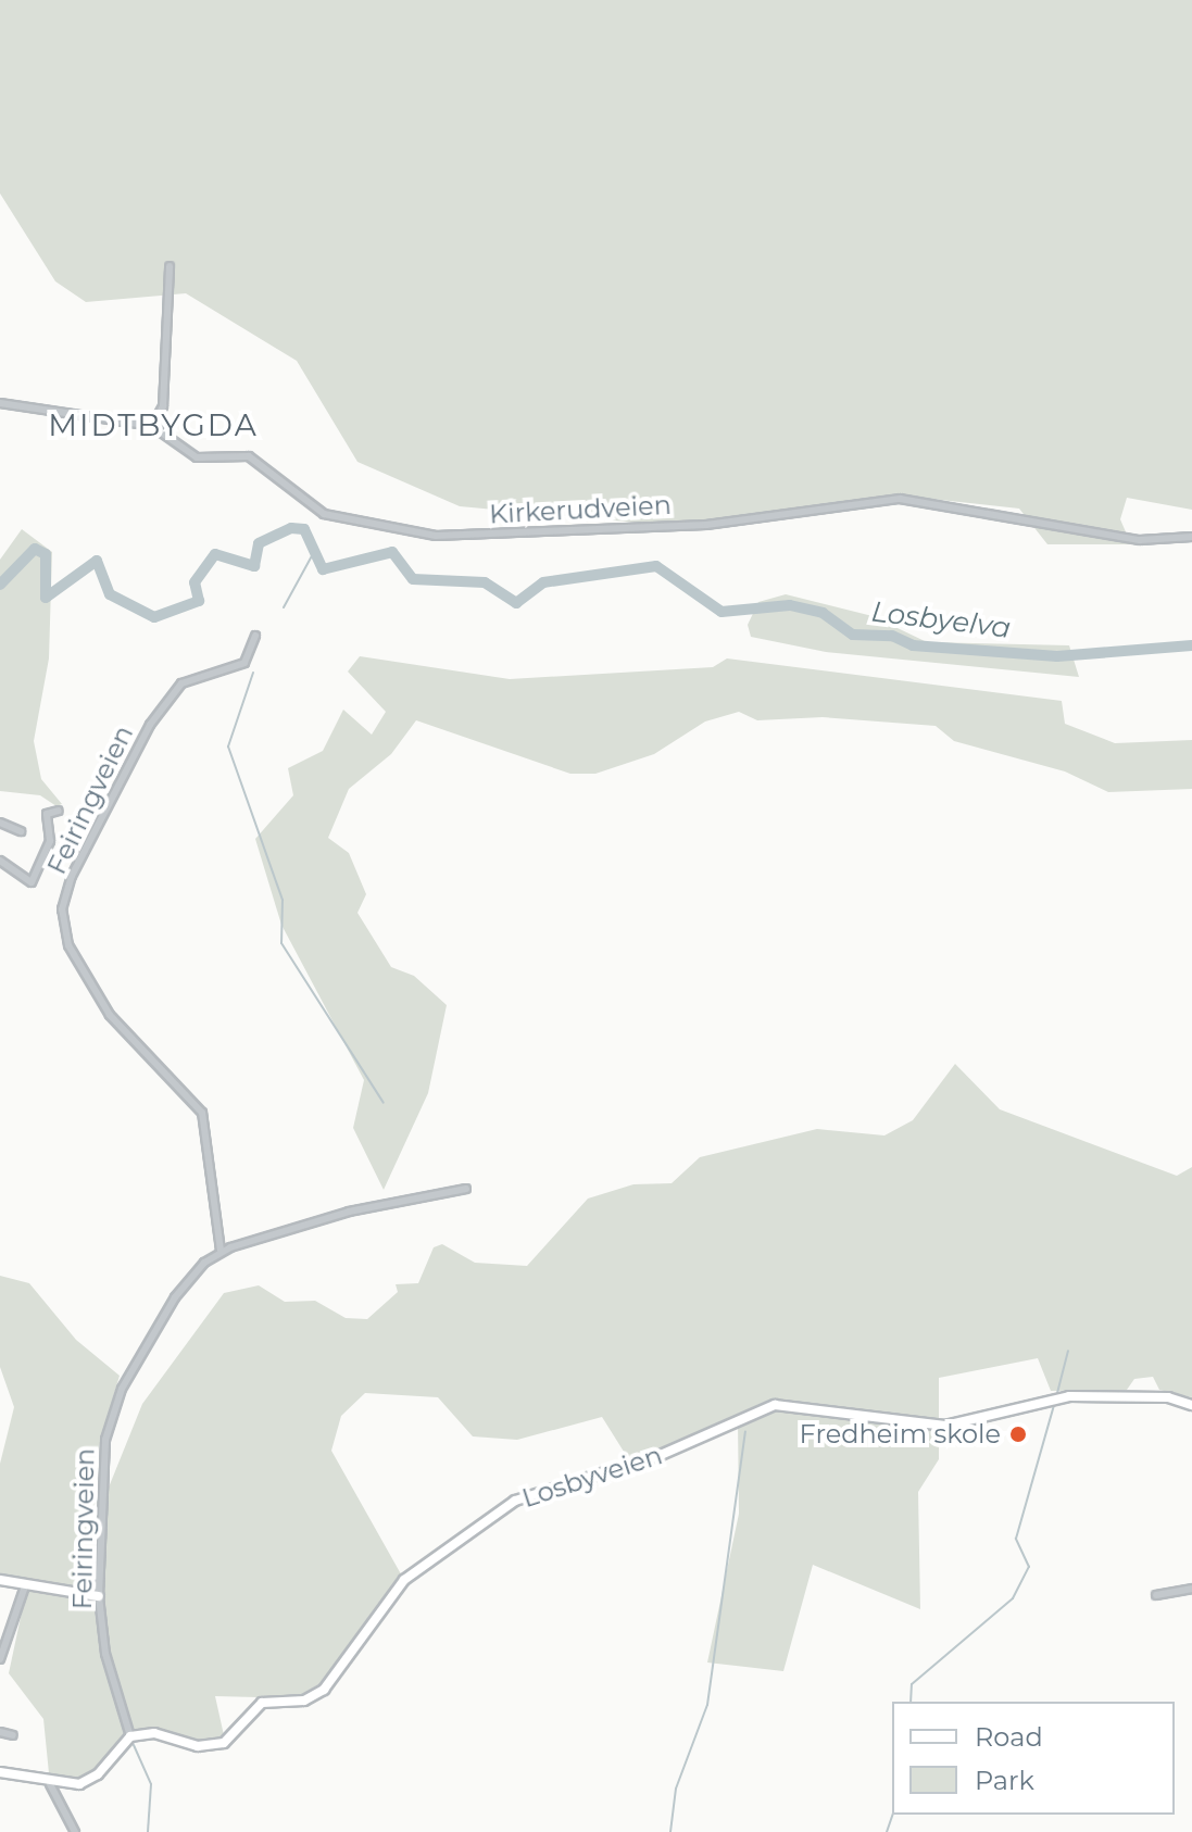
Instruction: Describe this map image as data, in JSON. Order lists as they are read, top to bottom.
{
  "streets": {
    "main road": ["Losbyveien"],
    "street": ["Kirkerudveien", "Feiringveien"]
  },
  "crossings": [
    ["Feiringveien", "Losbyveien"]
  ],
  "districts": ["MIDTBYGDA"],
  "water": ["Losbyelva"],
  "places": ["Fredheim skole"],
  "legend": ["Road", "Park"]
}
